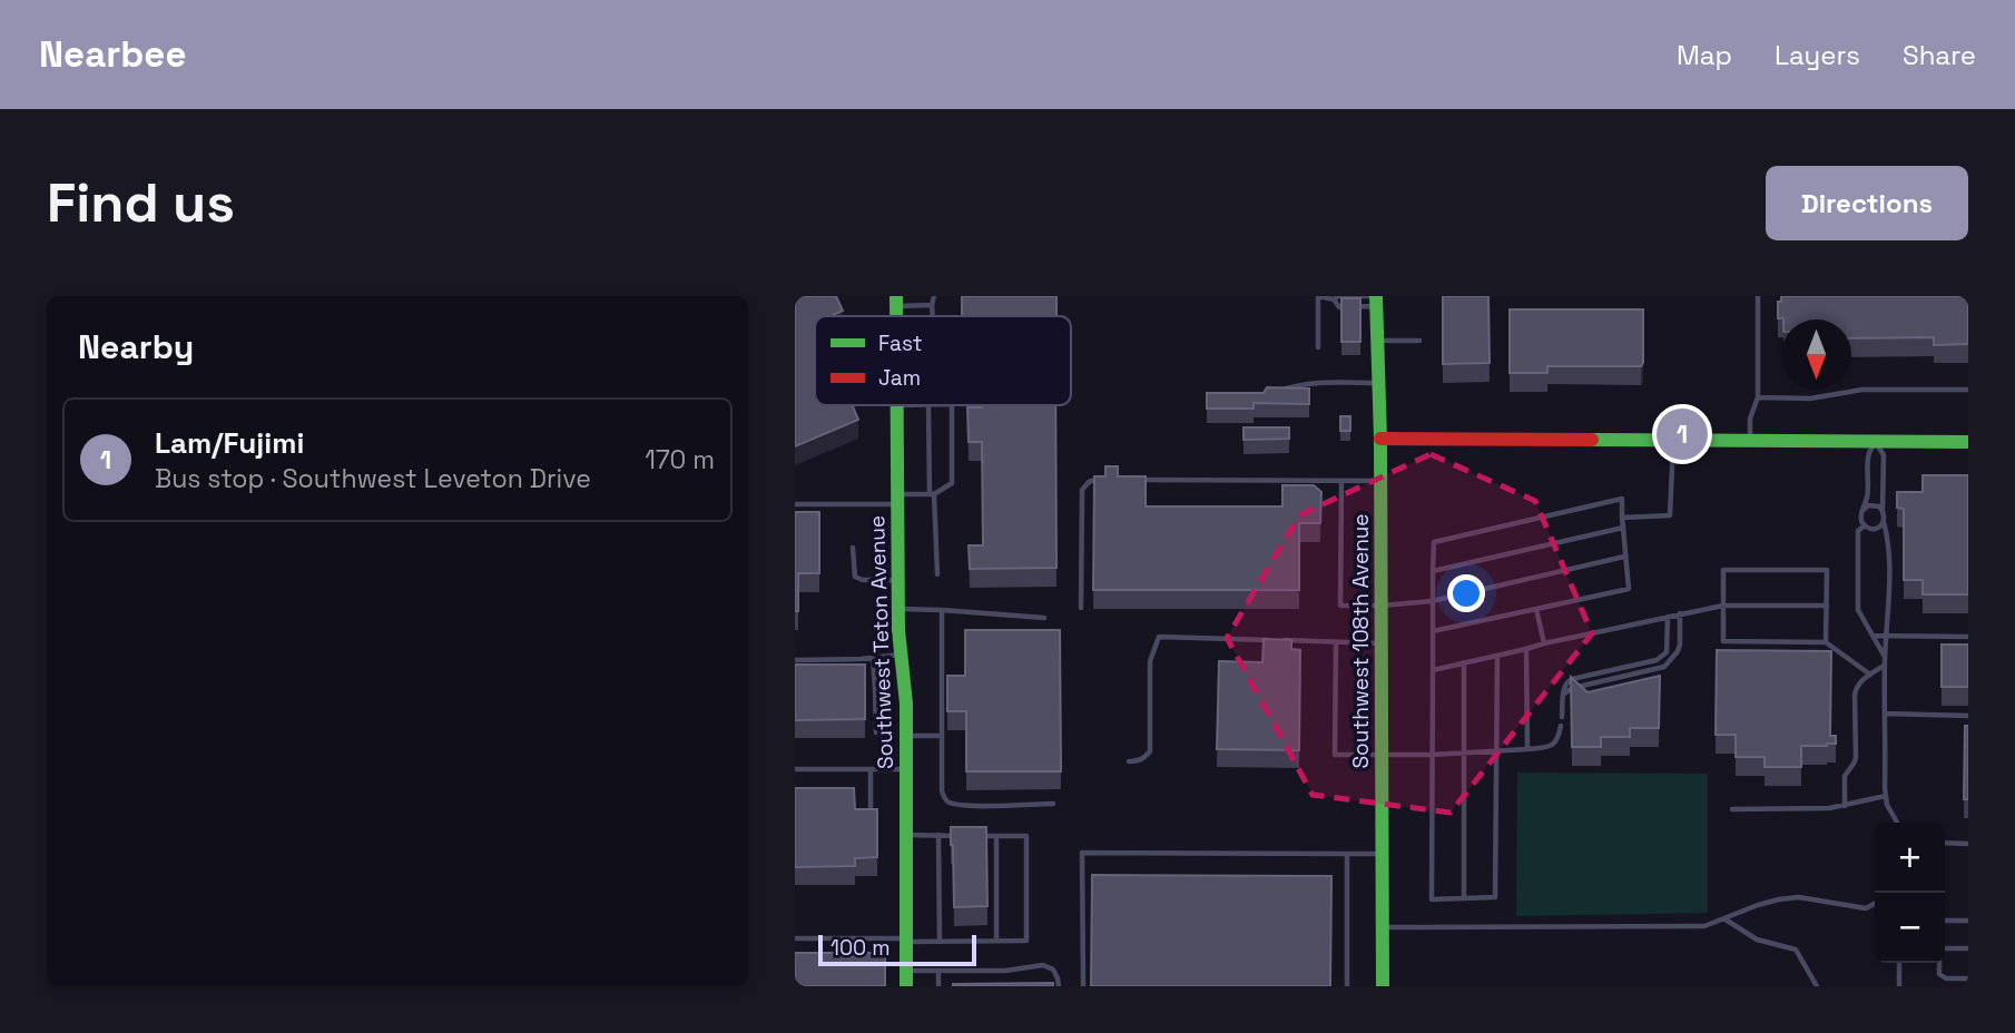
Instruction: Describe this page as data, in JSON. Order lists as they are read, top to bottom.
{
  "streets": {
    "street": ["Southwest 108th Avenue", "Southwest Teton Avenue"]
  },
  "legend": ["Fast", "Jam"],
  "scale_bar": "100 m",
  "north": "bottom",
  "page": {
    "header": "Nearbee",
    "nav": ["Map", "Layers", "Share"],
    "buttons": "Directions",
    "title": "Find us",
    "heading": "Nearby",
    "list": [
      {
        "mark": "1",
        "name": "Lam/Fujimi",
        "note": "Bus stop · Southwest Leveton Drive",
        "value": "170 m"
      }
    ],
    "pins": "1",
    "map_buttons": ["+", "−"],
    "scale": "100 m"
  }
}
